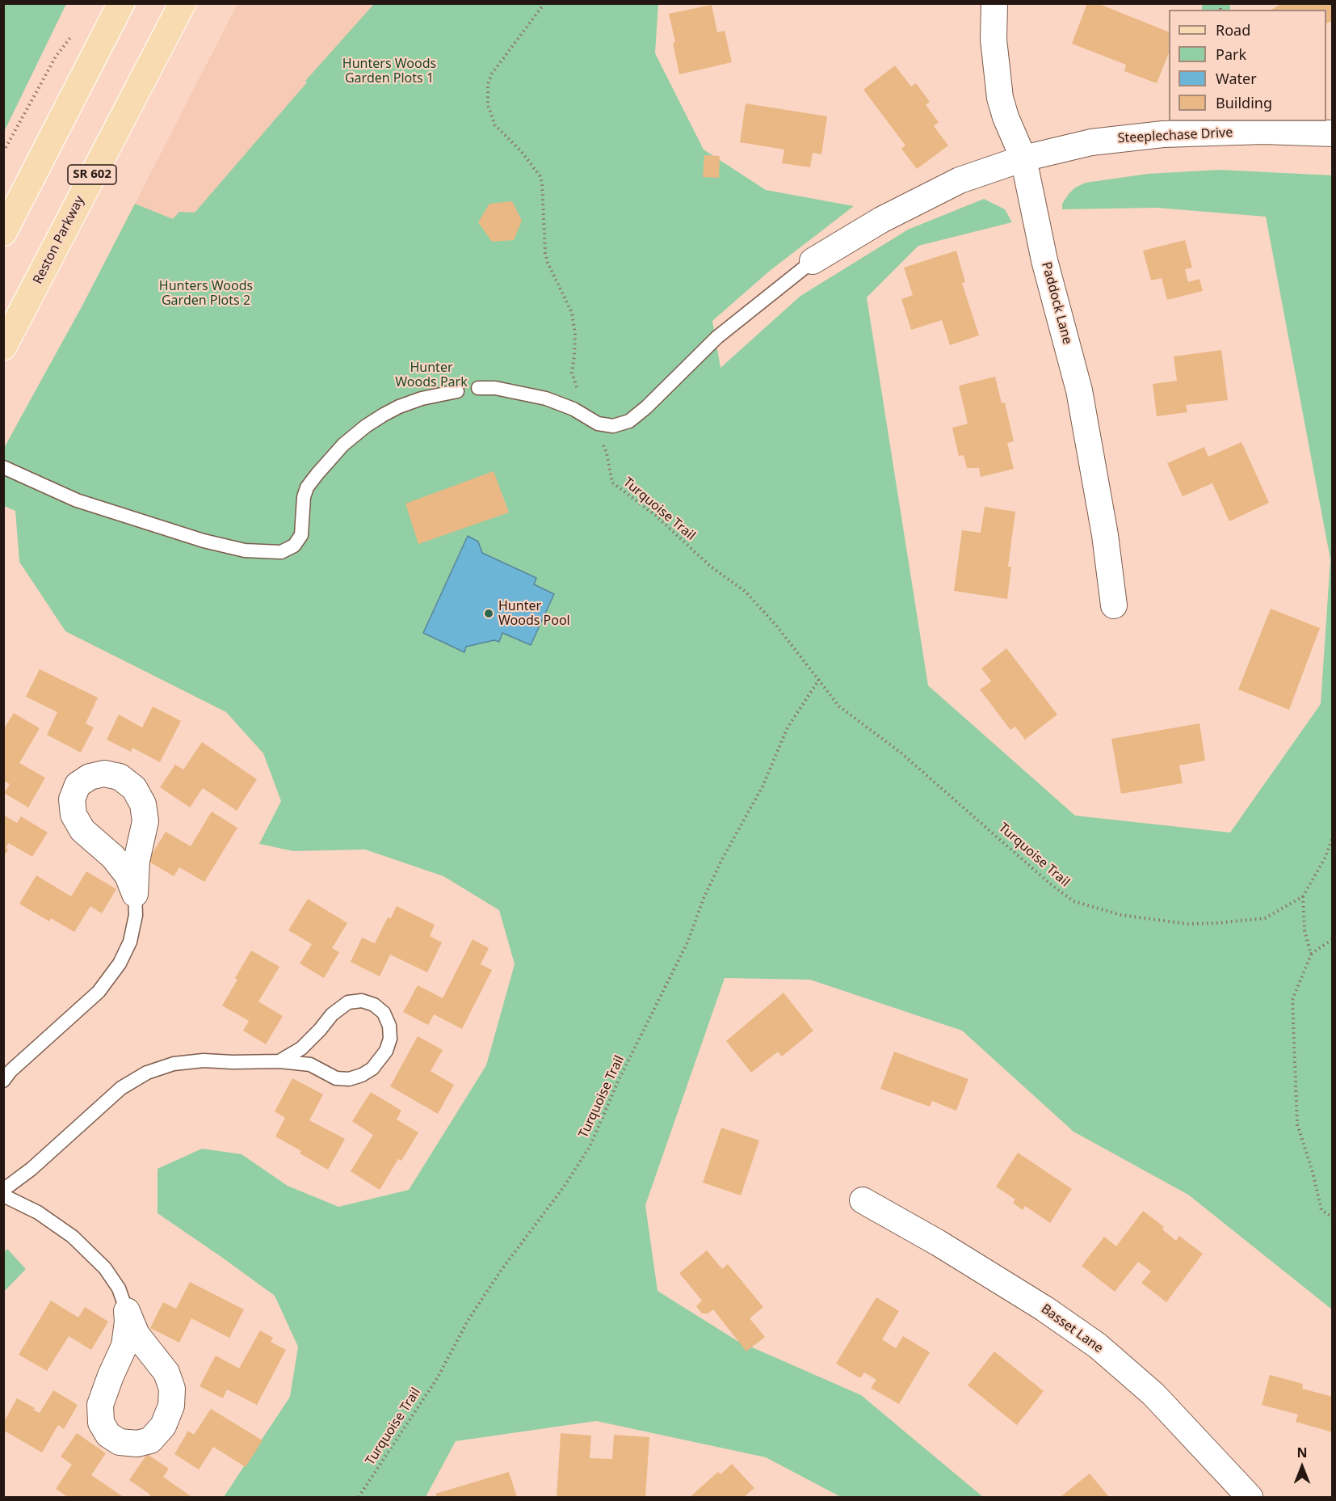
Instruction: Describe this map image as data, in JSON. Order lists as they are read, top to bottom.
{
  "streets": {
    "main road": ["SR 602", "Reston Parkway"],
    "street": ["Steeplechase Drive", "Paddock Lane", "Basset Lane"],
    "path": ["Turquoise Trail"]
  },
  "crossings": [
    ["Steeplechase Drive", "Paddock Lane"]
  ],
  "parks": ["Hunters Woods Garden Plots 1", "Hunters Woods Garden Plots 2", "Hunter Woods Park"],
  "places": ["Hunter Woods Pool"],
  "legend": [
    "Road",
    "Park",
    "Water",
    "Building"
  ],
  "north": "top"
}
